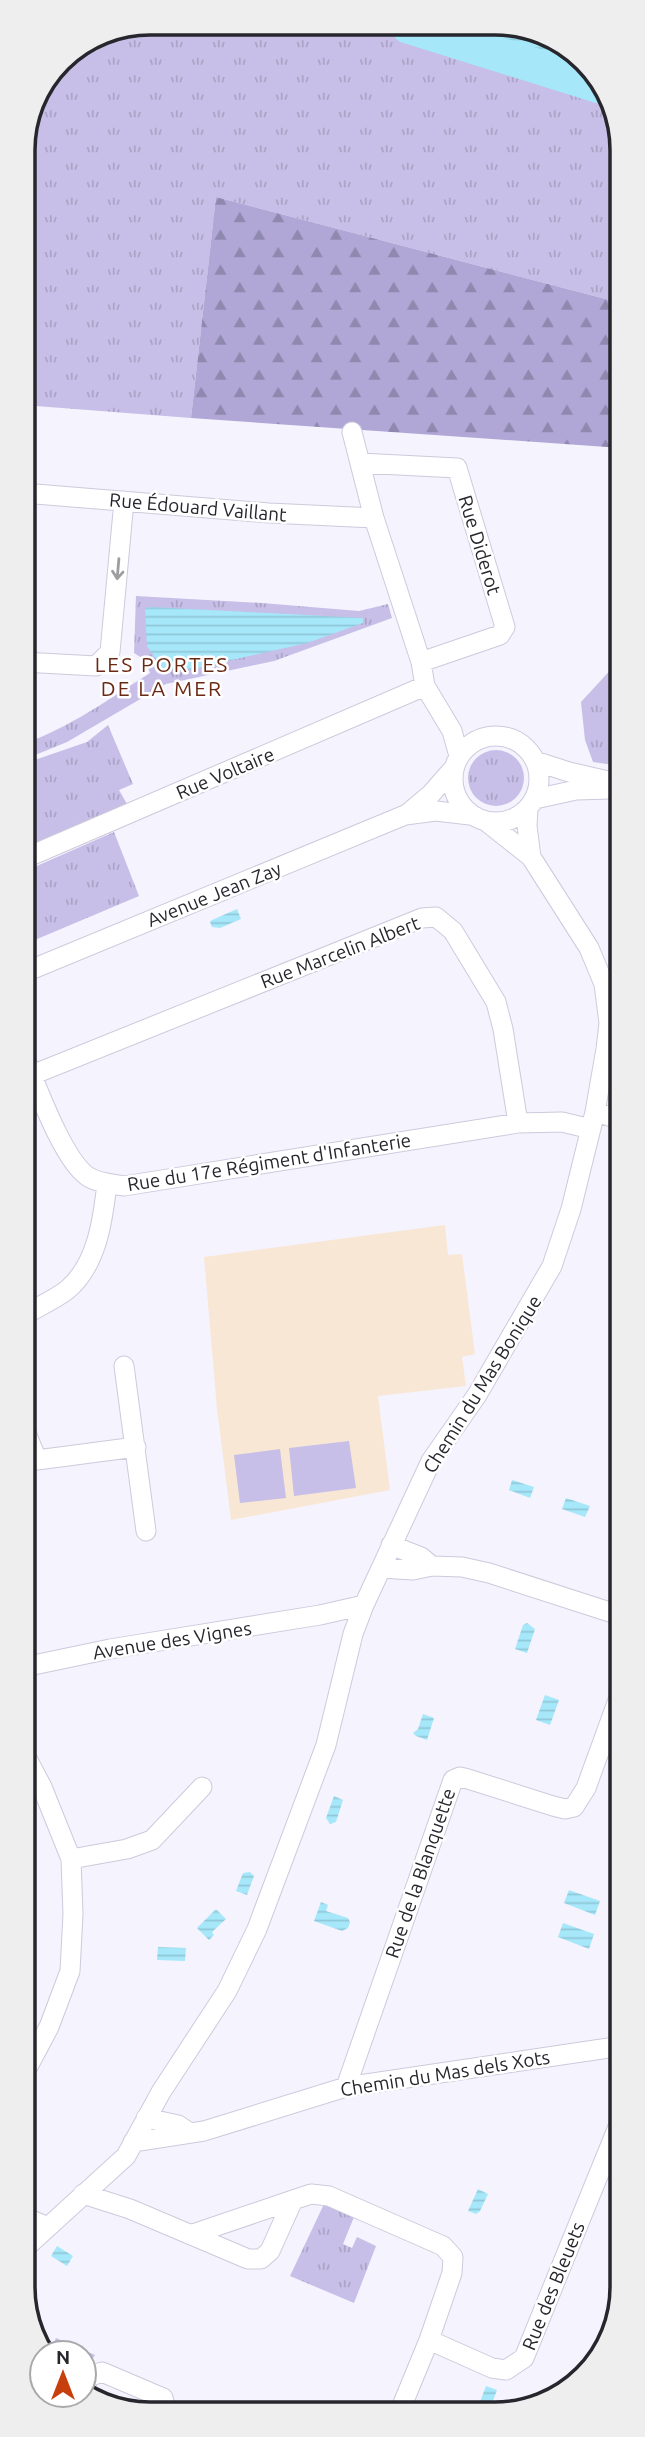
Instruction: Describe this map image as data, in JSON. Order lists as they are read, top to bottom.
{
  "streets": {
    "street": [
      "Rue Édouard Vaillant",
      "Rue Diderot",
      "Rue Voltaire",
      "Avenue Jean Zay",
      "Rue Marcelin Albert",
      "Rue du 17e Régiment d'Infanterie",
      "Chemin du Mas Bonique",
      "Avenue des Vignes",
      "Rue de la Blanquette",
      "Chemin du Mas dels Xots",
      "Rue des Bleuets"
    ]
  },
  "crossings": [
    ["Avenue Jean Zay", "Chemin du Mas Bonique"],
    ["Rue Marcelin Albert", "Rue du 17e Régiment d'Infanterie"],
    ["Rue du 17e Régiment d'Infanterie", "Chemin du Mas Bonique"],
    ["Chemin du Mas Bonique", "Avenue des Vignes"],
    ["Rue de la Blanquette", "Chemin du Mas dels Xots"]
  ],
  "districts": ["LES PORTES DE LA MER"],
  "north": "top"
}
